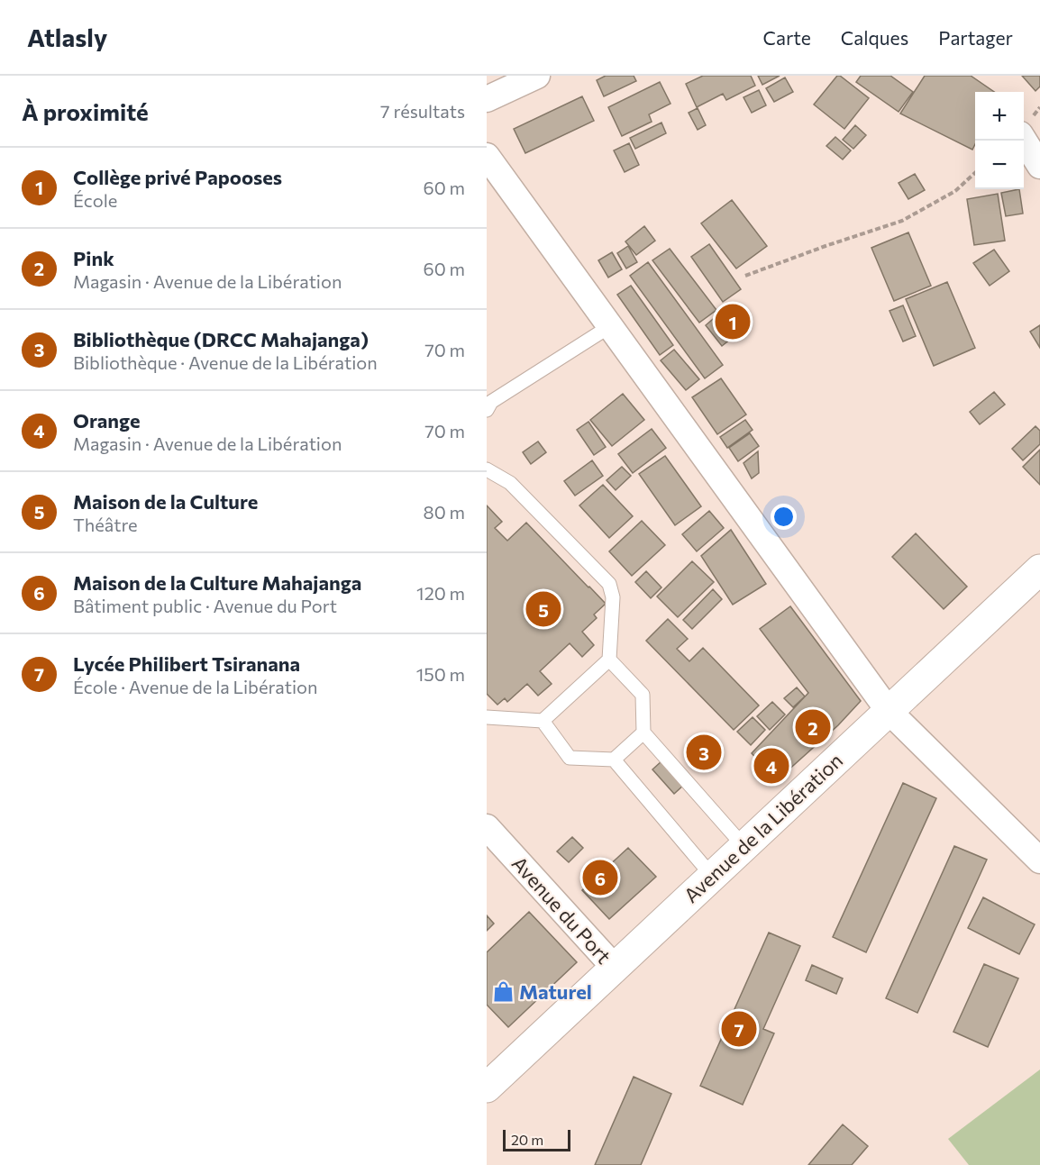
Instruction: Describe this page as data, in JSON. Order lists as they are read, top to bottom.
{
  "streets": {
    "main road": ["Avenue de la Libération"],
    "street": ["Avenue du Port"]
  },
  "crossings": [
    ["Avenue de la Libération", "Avenue du Port"]
  ],
  "places": {
    "shop": ["Maturel"]
  },
  "scale_bar": "20 m",
  "page": {
    "header": "Atlasly",
    "nav": ["Carte", "Calques", "Partager"],
    "heading": ["À proximité", "7 résultats"],
    "map_buttons": ["+", "−"],
    "list": [
      {
        "mark": "1",
        "name": "Collège privé Papooses",
        "note": "École",
        "value": "60 m"
      },
      {
        "mark": "2",
        "name": "Pink",
        "note": "Magasin · Avenue de la Libération",
        "value": "60 m"
      },
      {
        "mark": "3",
        "name": "Bibliothèque (DRCC Mahajanga)",
        "note": "Bibliothèque · Avenue de la Libération",
        "value": "70 m"
      },
      {
        "mark": "4",
        "name": "Orange",
        "note": "Magasin · Avenue de la Libération",
        "value": "70 m"
      },
      {
        "mark": "5",
        "name": "Maison de la Culture",
        "note": "Théâtre",
        "value": "80 m"
      },
      {
        "mark": "6",
        "name": "Maison de la Culture Mahajanga",
        "note": "Bâtiment public · Avenue du Port",
        "value": "120 m"
      },
      {
        "mark": "7",
        "name": "Lycée Philibert Tsiranana",
        "note": "École · Avenue de la Libération",
        "value": "150 m"
      }
    ],
    "pins": [
      "1",
      "5",
      "2",
      "3",
      "4",
      "6",
      "7"
    ],
    "scale": "20 m"
  }
}
